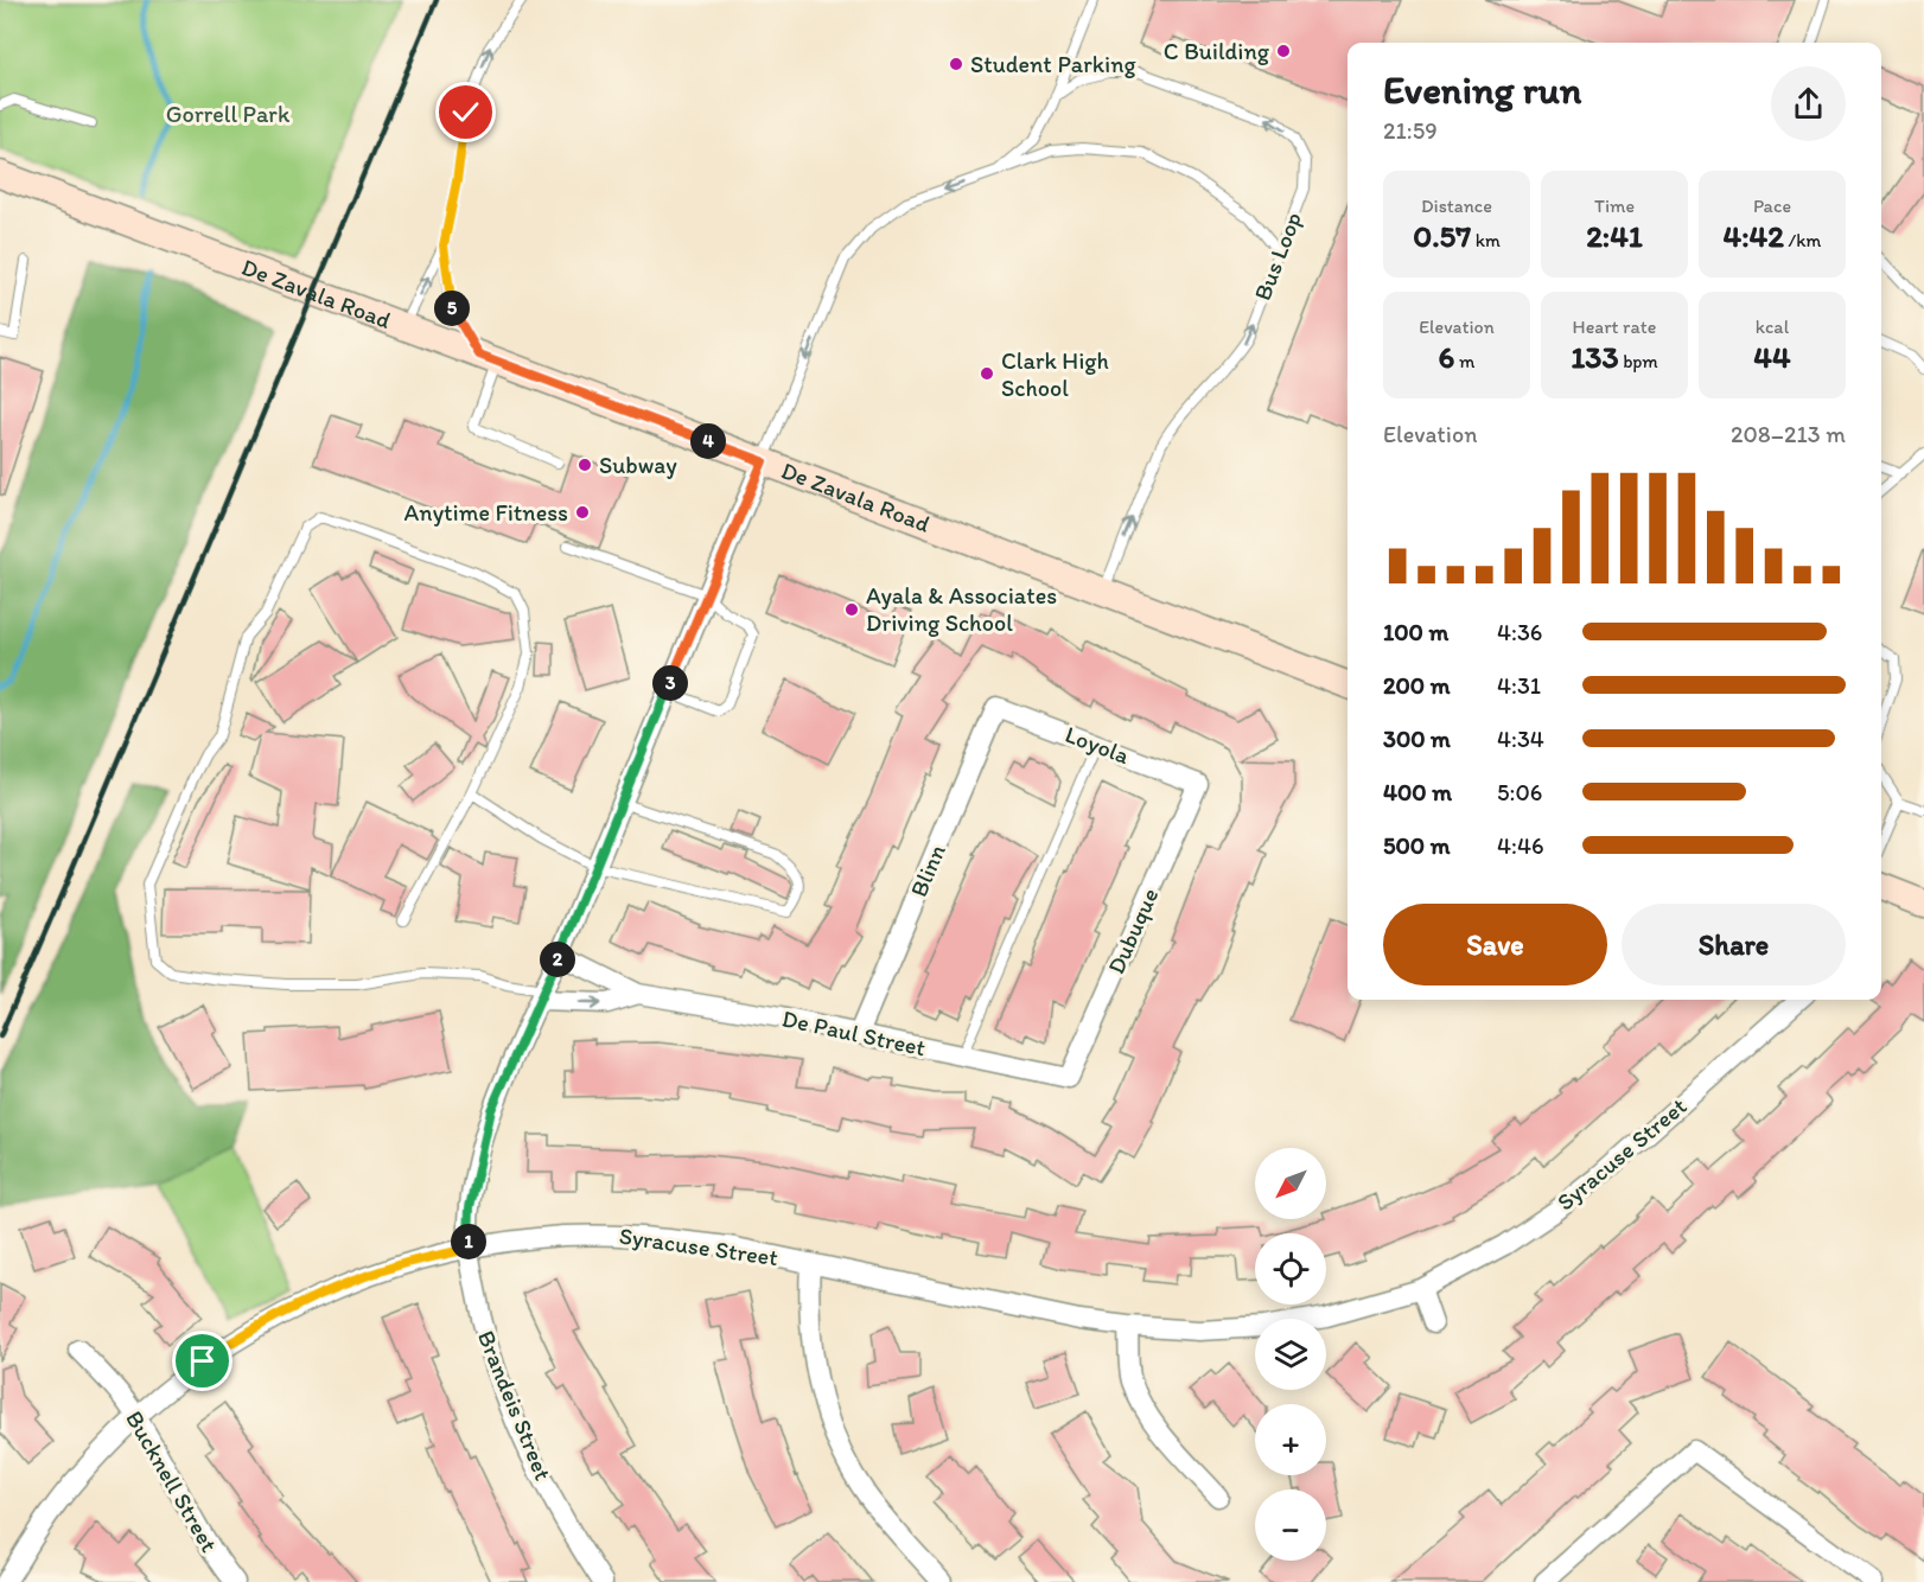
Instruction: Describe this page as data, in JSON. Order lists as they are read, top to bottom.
{
  "streets": {
    "main road": ["De Zavala Road"],
    "street": [
      "Loyola",
      "Blinn",
      "Dubuque",
      "De Paul Street",
      "Syracuse Street",
      "Brandeis Street",
      "Bucknell Street"
    ],
    "lane": ["Bus Loop"]
  },
  "crossings": [
    ["Bus Loop", "De Zavala Road"],
    ["De Zavala Road", "Brandeis Street"],
    ["Loyola", "Blinn"],
    ["Loyola", "Dubuque"],
    ["Blinn", "De Paul Street"],
    ["Dubuque", "De Paul Street"],
    ["De Paul Street", "Brandeis Street"],
    ["Syracuse Street", "Brandeis Street"],
    ["Syracuse Street", "Bucknell Street"]
  ],
  "parks": ["Gorrell Park"],
  "places": [
    "C Building",
    "Student Parking",
    "Clark High School",
    "Subway",
    "Anytime Fitness",
    "Ayala & Associates Driving School"
  ],
  "north": "bottom left",
  "page": {
    "heading": ["Evening run", "21:59"],
    "stats": [
      ["Distance", "0.57 km"],
      ["Time", "2:41"],
      ["Pace", "4:42 /km"],
      ["Elevation", "6 m"],
      ["Heart rate", "133 bpm"],
      ["kcal", "44"]
    ],
    "pins": [
      "5",
      "4",
      "3",
      "2",
      "1"
    ],
    "chart": ["Elevation", "208–213 m"],
    "list": [
      {
        "name": "100 m",
        "note": "4:36"
      },
      {
        "name": "200 m",
        "note": "4:31"
      },
      {
        "name": "300 m",
        "note": "4:34"
      },
      {
        "name": "400 m",
        "note": "5:06"
      },
      {
        "name": "500 m",
        "note": "4:46"
      }
    ],
    "buttons": ["Save", "Share"],
    "map_buttons": ["+", "−"]
  }
}
